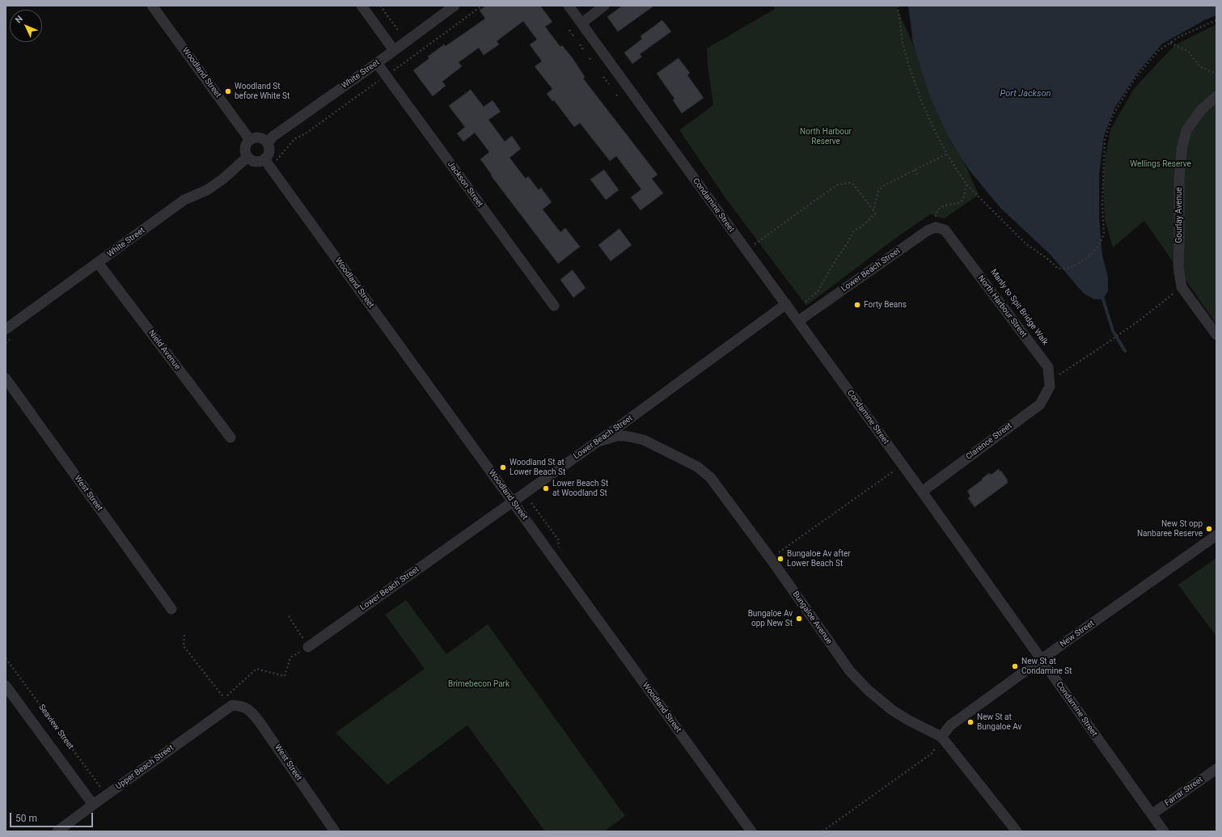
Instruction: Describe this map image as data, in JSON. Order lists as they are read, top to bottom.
{
  "streets": {
    "street": [
      "Woodland Street",
      "White Street",
      "Jackson Street",
      "Condamine Street",
      "Gourlay Avenue",
      "Lower Beach Street",
      "North Harbour Street",
      "Nield Avenue",
      "Clarence Street",
      "West Street",
      "Bungaloe Avenue",
      "New Street",
      "Seaview Street",
      "Upper Beach Street",
      "Farrar Street"
    ]
  },
  "crossings": [
    ["Woodland Street", "White Street"],
    ["Woodland Street", "Lower Beach Street"],
    ["White Street", "Jackson Street"],
    ["White Street", "Nield Avenue"],
    ["Condamine Street", "Lower Beach Street"],
    ["Condamine Street", "Clarence Street"],
    ["Condamine Street", "New Street"],
    ["Condamine Street", "Farrar Street"],
    ["Lower Beach Street", "North Harbour Street"],
    ["Lower Beach Street", "Bungaloe Avenue"],
    ["North Harbour Street", "Clarence Street"],
    ["West Street", "Upper Beach Street"],
    ["Bungaloe Avenue", "New Street"],
    ["Seaview Street", "Upper Beach Street"]
  ],
  "water": ["Port Jackson"],
  "parks": ["North Harbour Reserve", "Wellings Reserve", "Brimebecon Park"],
  "places": [
    "Woodland St before White St",
    "Forty Beans",
    "Woodland St at Lower Beach St",
    "Lower Beach St at Woodland St",
    "New St opp Nanbaree Reserve",
    "Bungaloe Av after Lower Beach St",
    "Bungaloe Av opp New St",
    "New St at Condamine St",
    "New St at Bungaloe Av"
  ],
  "scale_bar": "50 m",
  "north": "top left"
}
